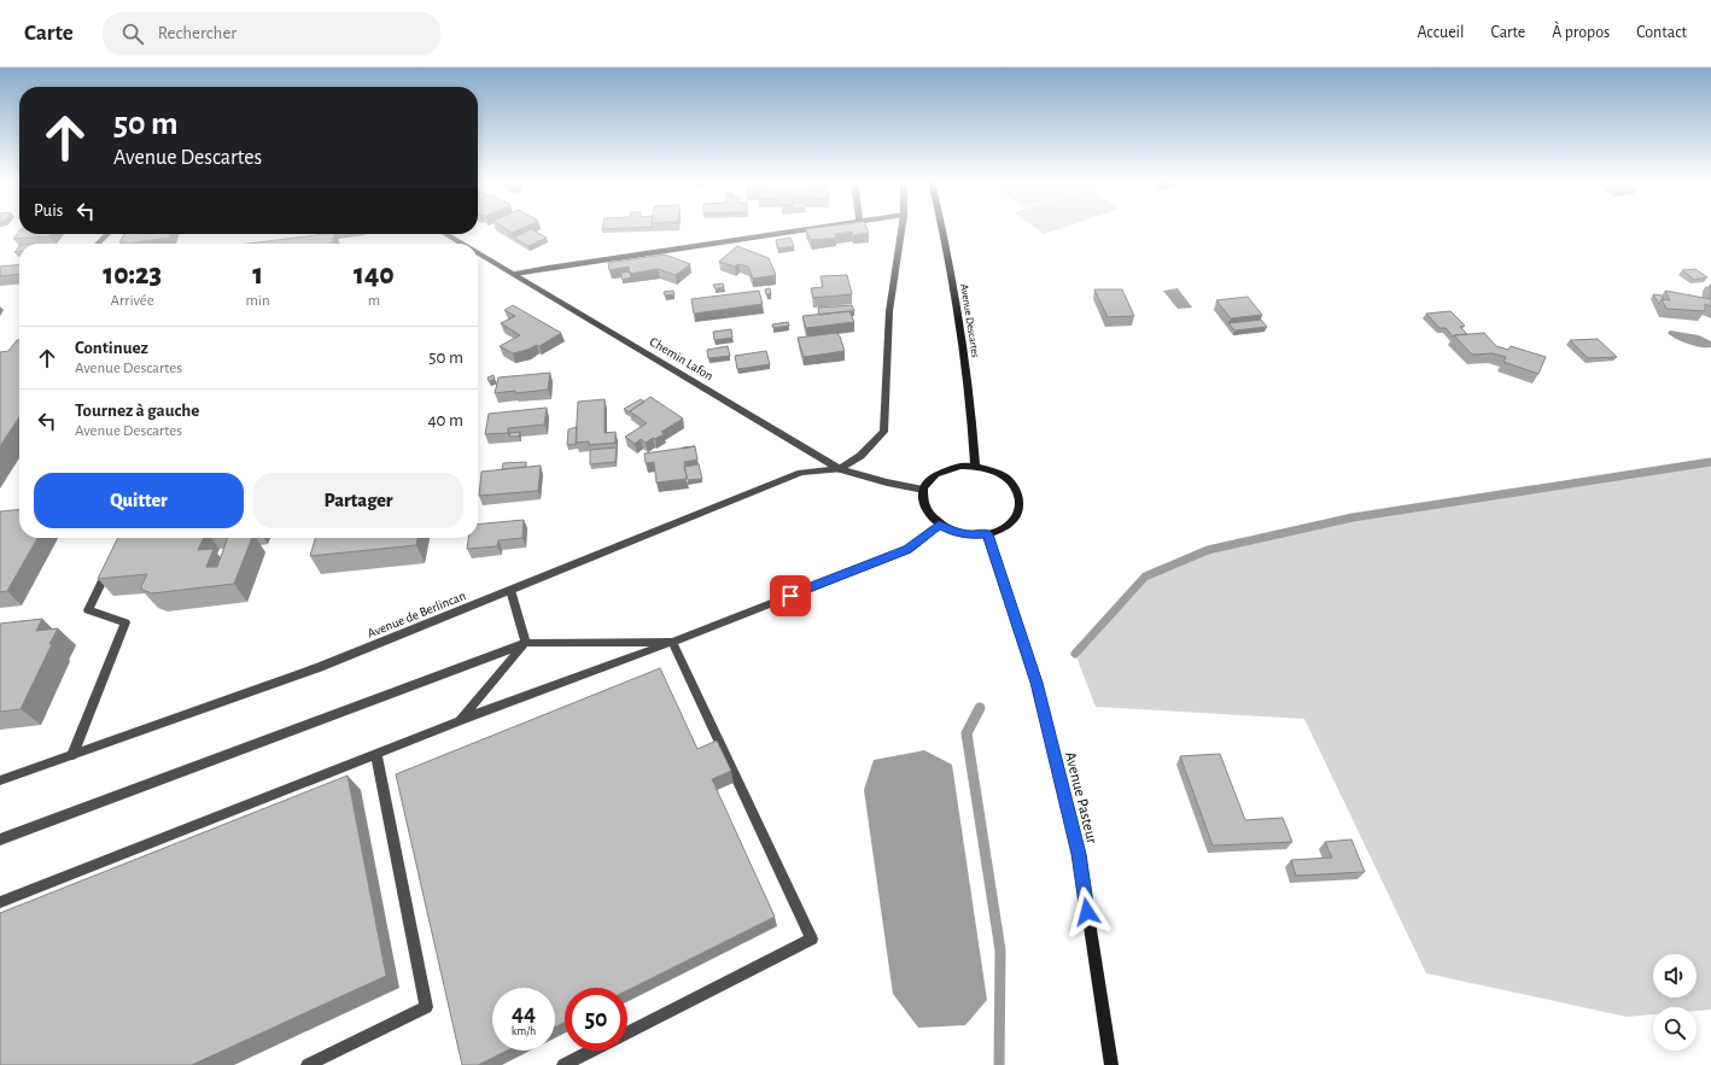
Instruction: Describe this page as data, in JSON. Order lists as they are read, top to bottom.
{
  "streets": {
    "main road": ["Avenue Descartes", "Avenue Pasteur"],
    "street": ["Chemin Lafon", "Avenue de Berlincan"]
  },
  "crossings": [
    ["Avenue Descartes", "Chemin Lafon"],
    ["Avenue Descartes", "Avenue Pasteur"],
    ["Chemin Lafon", "Avenue de Berlincan"],
    ["Chemin Lafon", "Avenue Pasteur"]
  ],
  "page": {
    "header": "Carte",
    "search": "Rechercher",
    "nav": [
      "Accueil",
      "Carte",
      "À propos",
      "Contact"
    ],
    "turn": ["50 m", "Avenue Descartes"],
    "then": "Puis",
    "eta": [
      "10:23",
      "Arrivée",
      "1",
      "min",
      "140",
      "m"
    ],
    "list": [
      {
        "name": "Continuez",
        "note": "Avenue Descartes",
        "value": "50 m"
      },
      {
        "name": "Tournez à gauche",
        "note": "Avenue Descartes",
        "value": "40 m"
      }
    ],
    "buttons": ["Quitter", "Partager"],
    "speed": "44 km/h",
    "limit": "50"
  }
}
